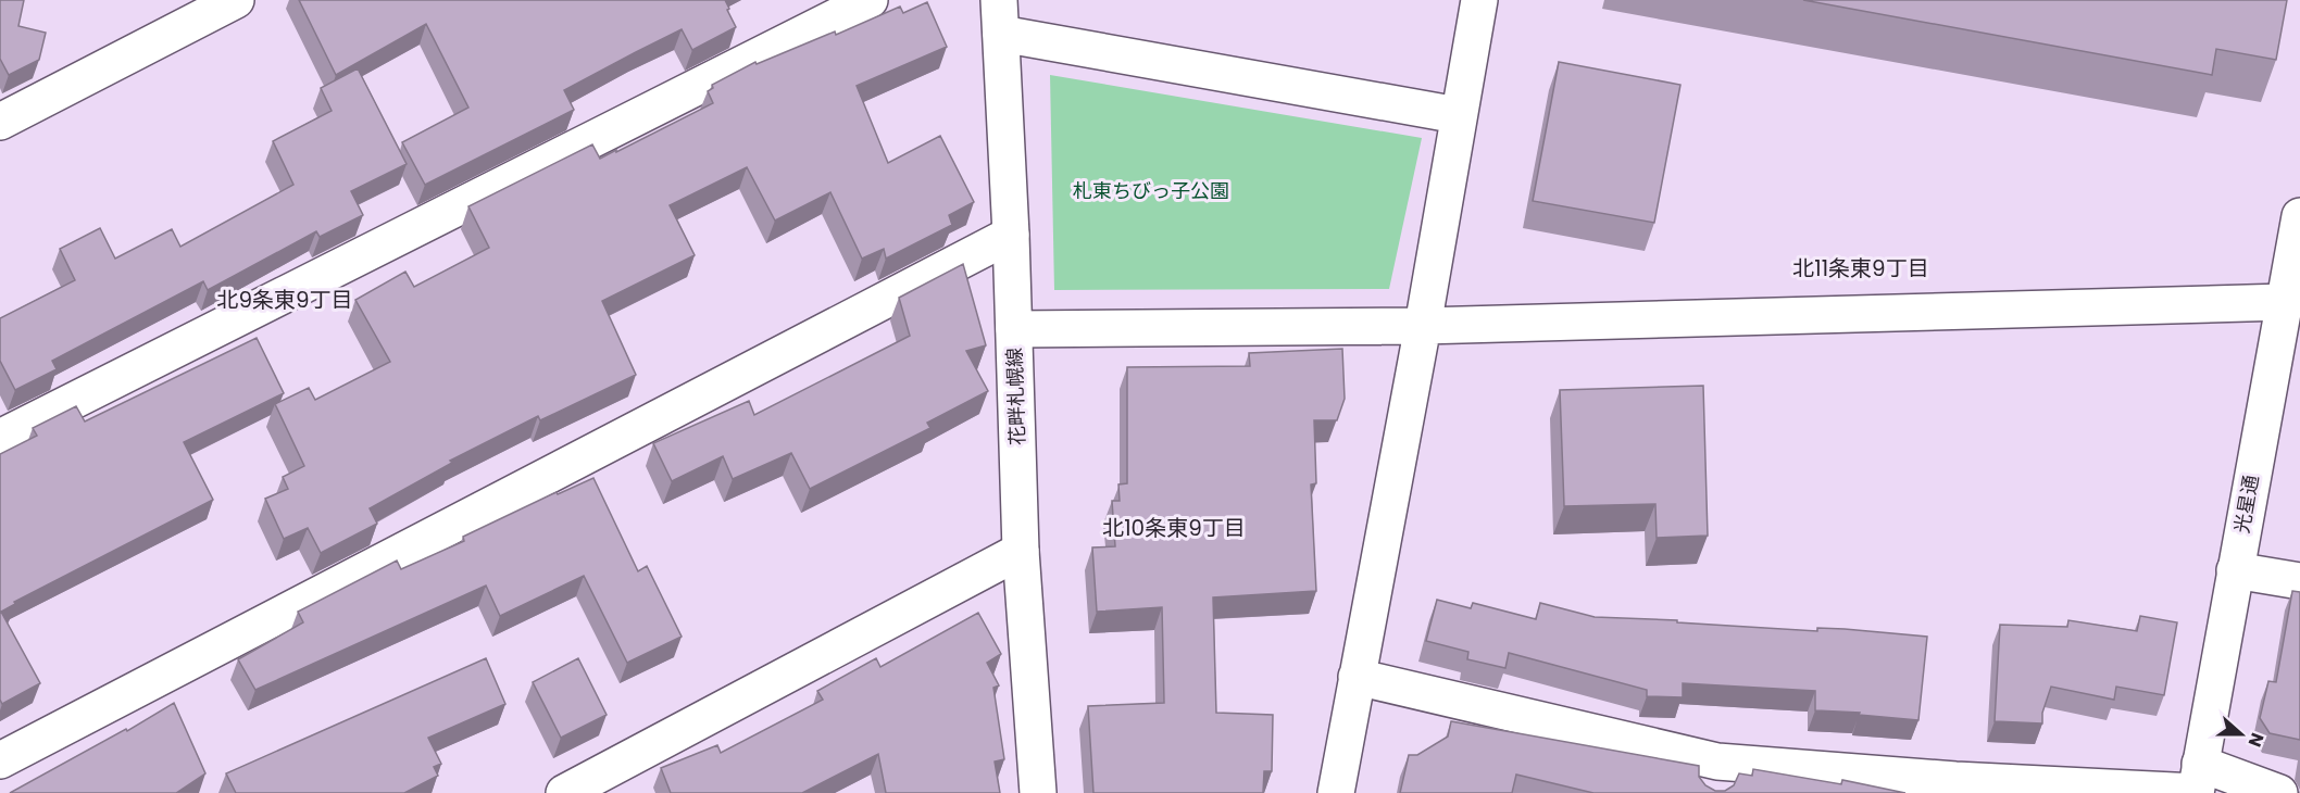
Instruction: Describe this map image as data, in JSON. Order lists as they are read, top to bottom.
{
  "streets": {
    "street": ["花畔札幌線", "光星通"]
  },
  "districts": ["北11条東9丁目", "北9条東9丁目", "北10条東9丁目"],
  "parks": ["札東ちびっ子公園"],
  "north": "right"
}
